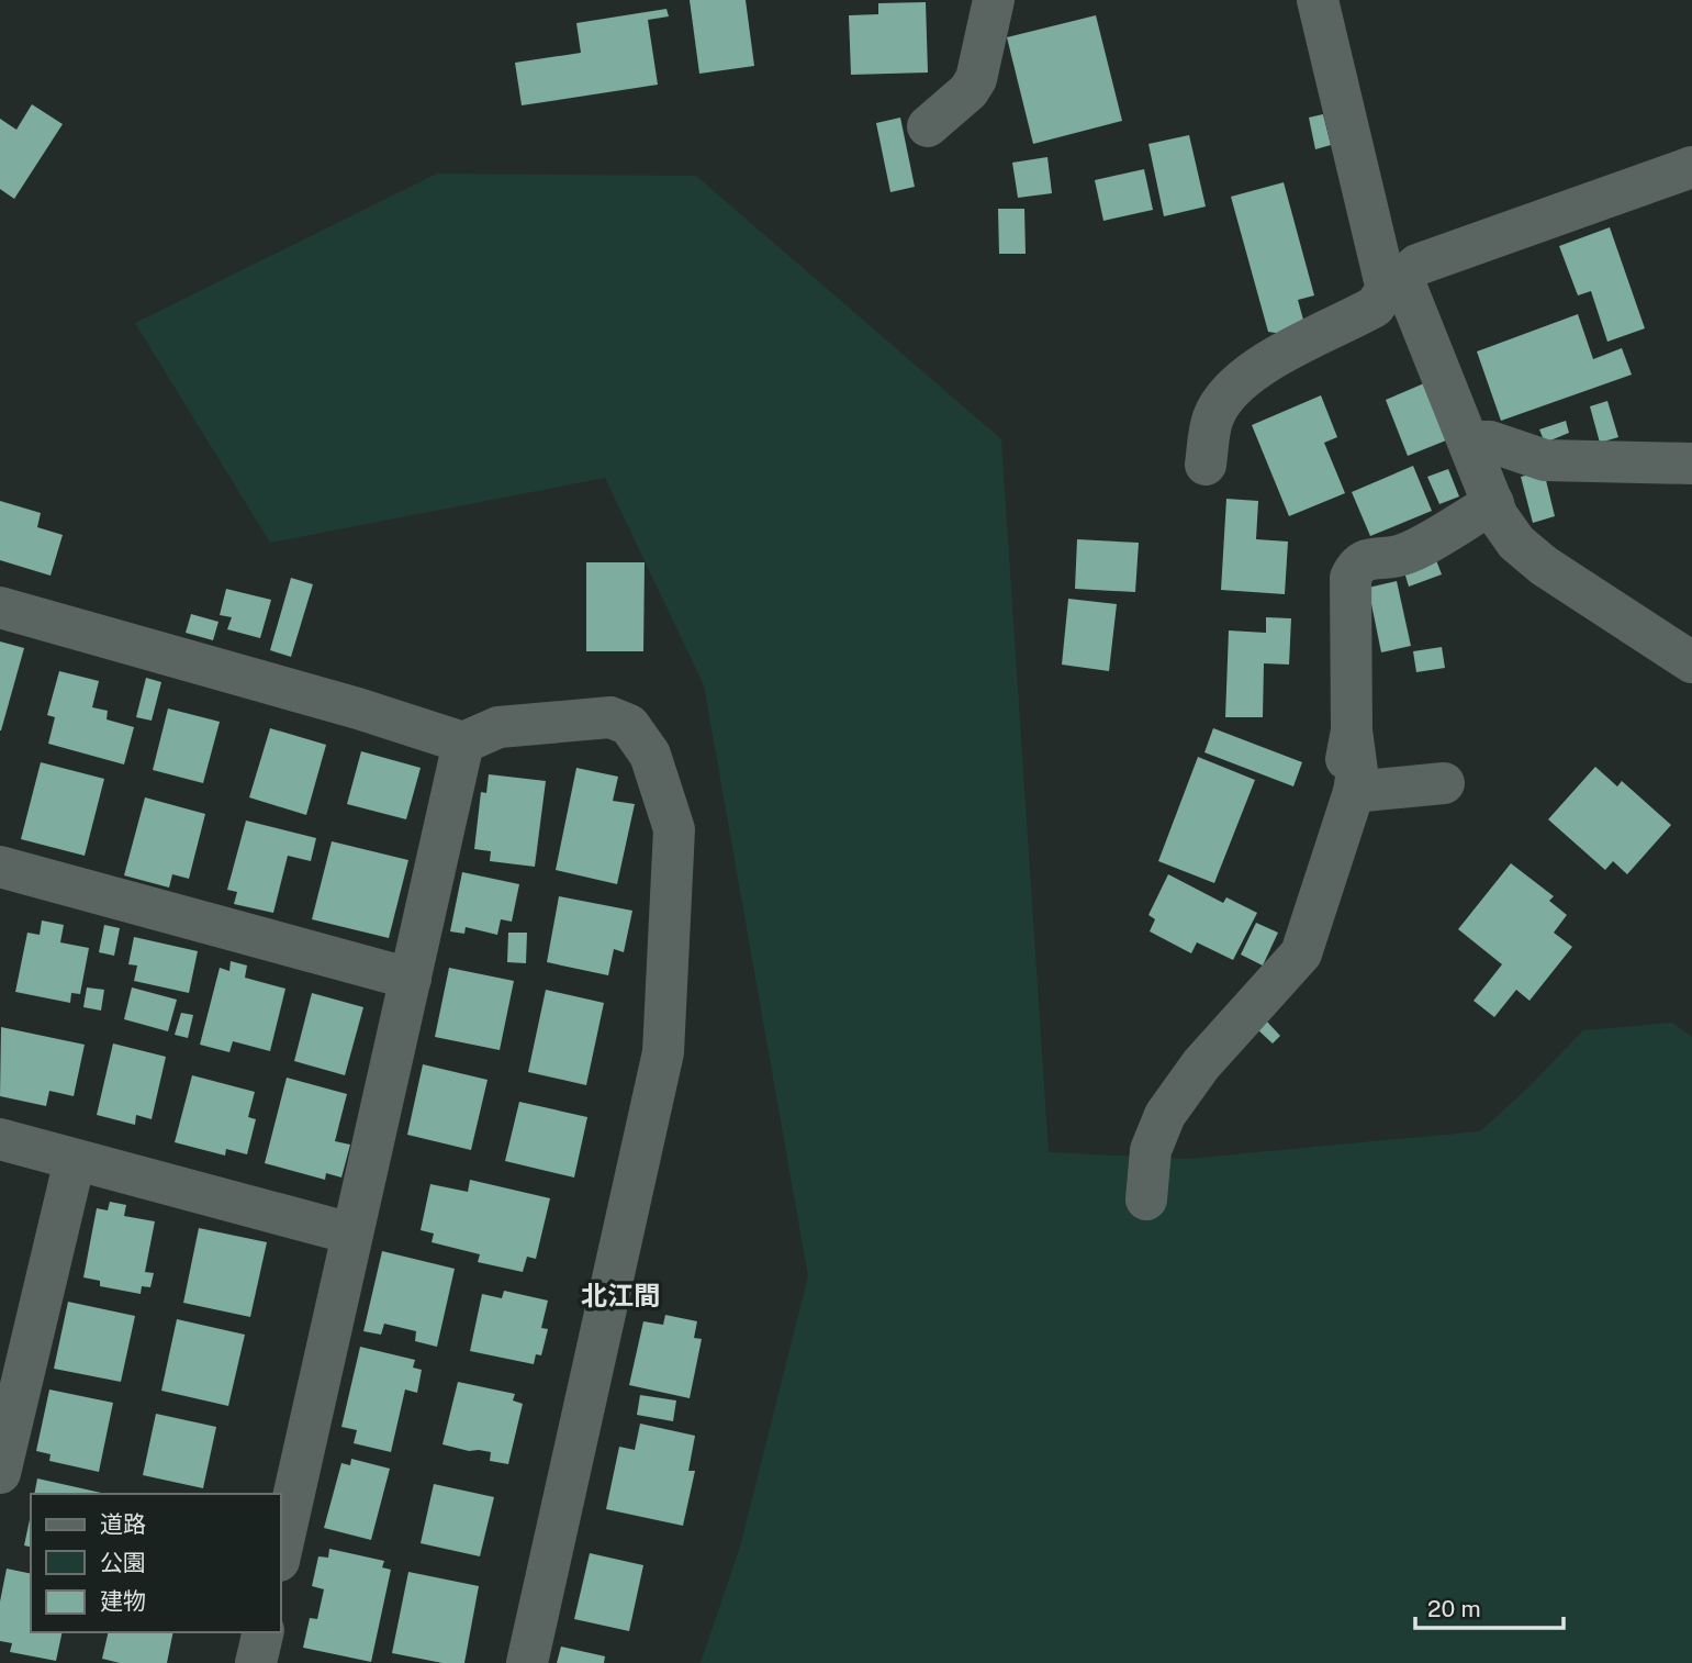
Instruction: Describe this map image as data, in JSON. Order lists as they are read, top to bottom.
{
  "districts": ["北江間"],
  "legend": ["道路", "公園", "建物"],
  "scale_bar": "20 m"
}
